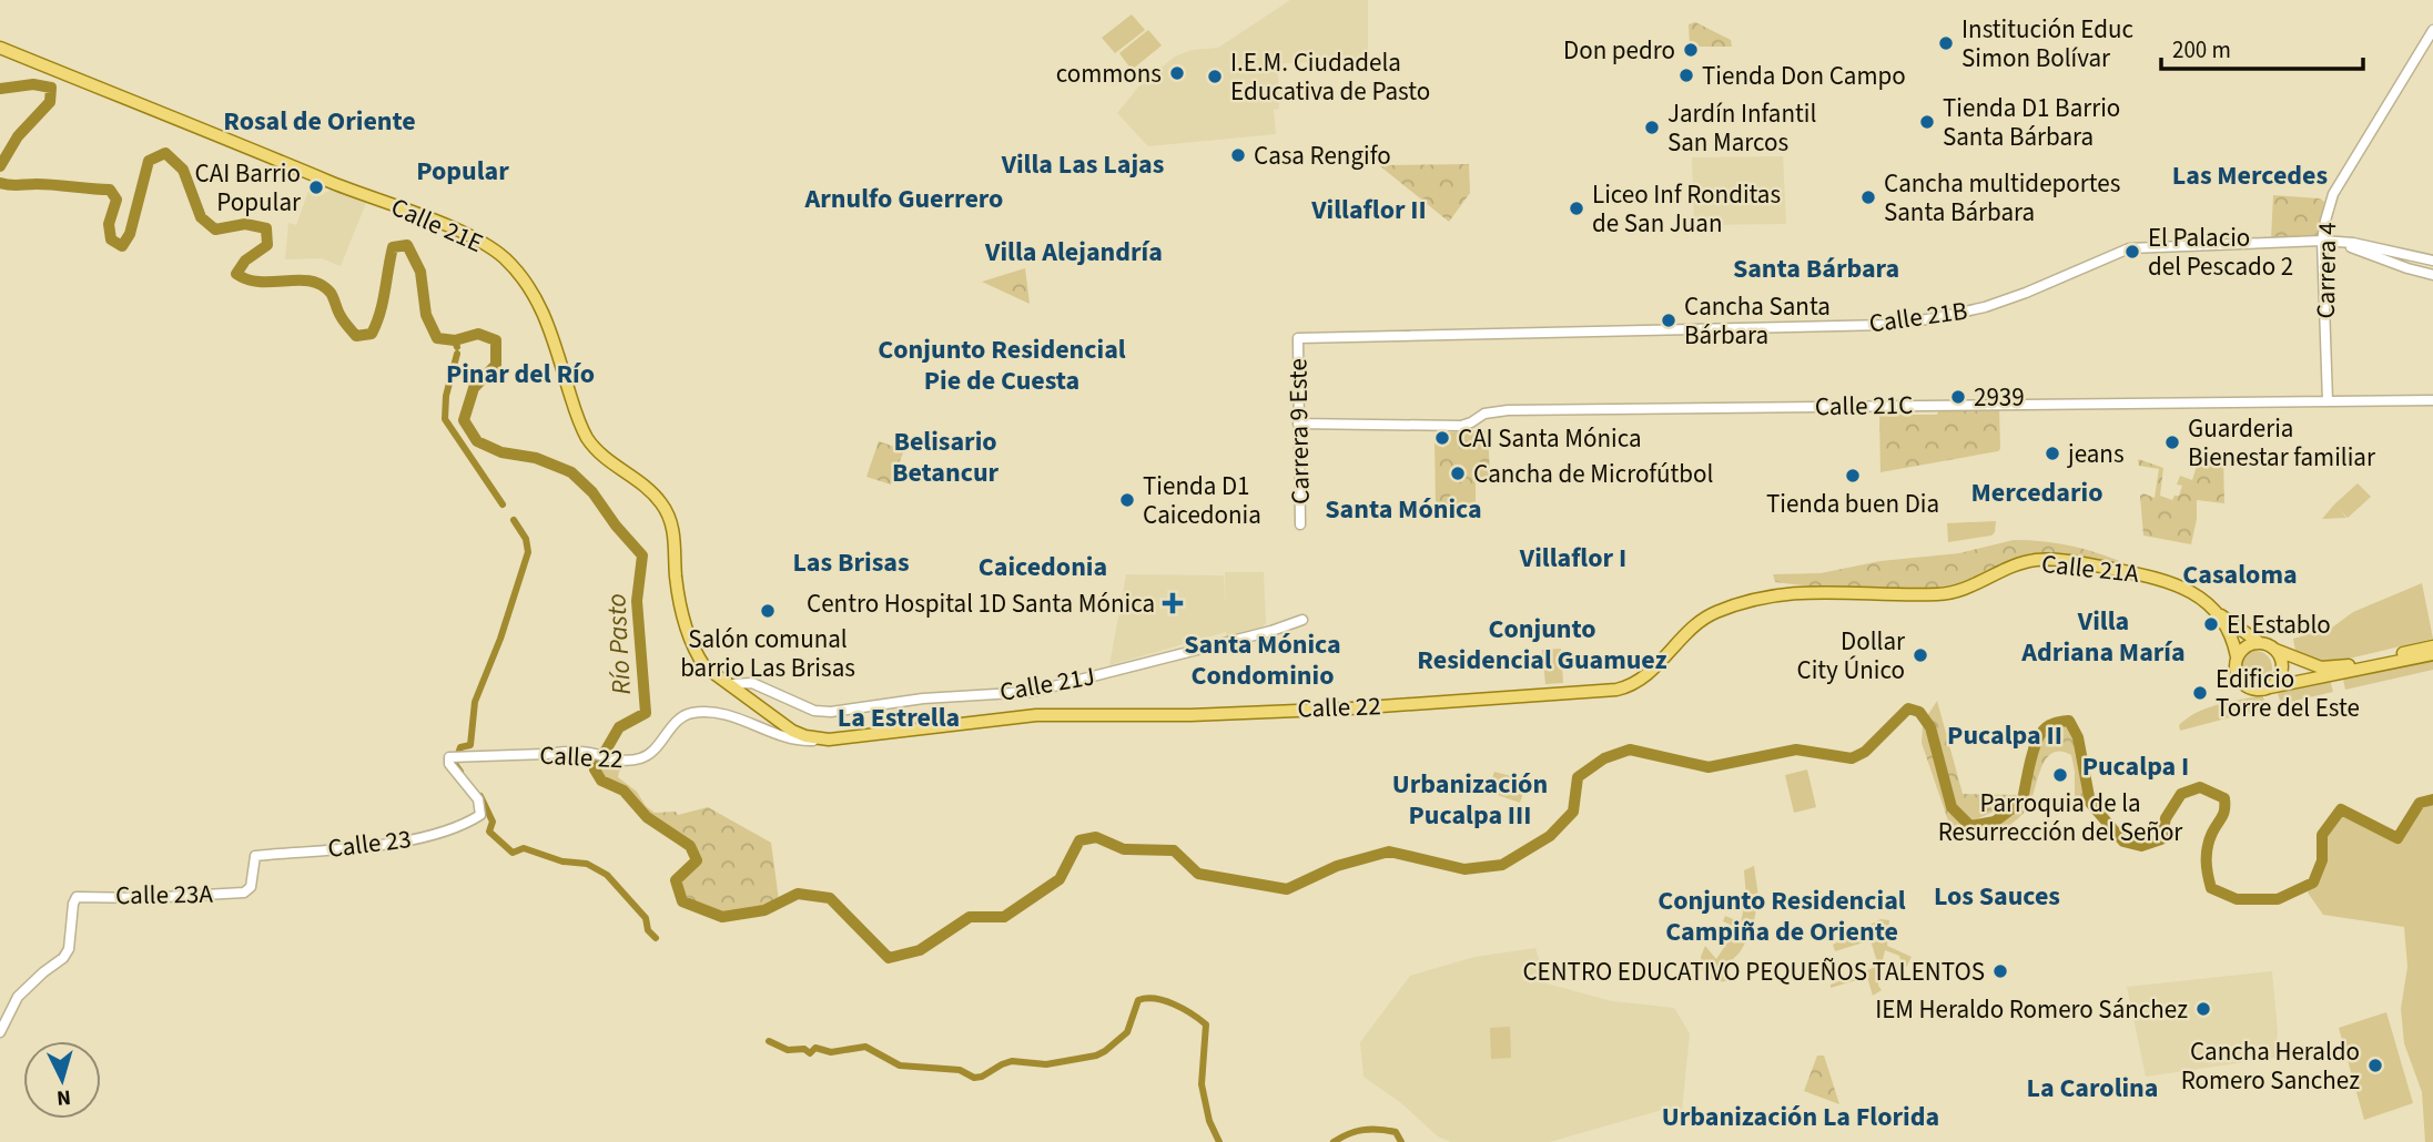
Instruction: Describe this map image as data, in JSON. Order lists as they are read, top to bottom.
{
  "streets": {
    "main road": ["Calle 21E", "Calle 21A", "Calle 22"],
    "street": [
      "Carrera 4",
      "Calle 21B",
      "Calle 21C",
      "Carrera 9 Este",
      "Calle 21J",
      "Calle 23",
      "Calle 23A"
    ]
  },
  "crossings": [
    ["Calle 21E", "Calle 22"],
    ["Carrera 4", "Calle 21B"],
    ["Carrera 4", "Calle 21C"],
    ["Calle 21B", "Carrera 9 Este"],
    ["Calle 21C", "Carrera 9 Este"],
    ["Calle 21A", "Calle 22"],
    ["Calle 21J", "Calle 22"],
    ["Calle 22", "Calle 23"],
    ["Calle 23", "Calle 23A"]
  ],
  "districts": [
    "Rosal de Oriente",
    "Villa Las Lajas",
    "Popular",
    "Las Mercedes",
    "Arnulfo Guerrero",
    "Villaflor II",
    "Villa Alejandría",
    "Santa Bárbara",
    "Conjunto Residencial Pie de Cuesta",
    "Pinar del Río",
    "Belisario Betancur",
    "Mercedario",
    "Santa Mónica",
    "Villaflor I",
    "Las Brisas",
    "Caicedonia",
    "Casaloma",
    "Villa Adriana María",
    "Conjunto Residencial Guamuez",
    "Santa Mónica Condominio",
    "La Estrella",
    "Pucalpa II",
    "Pucalpa I",
    "Urbanización Pucalpa III",
    "Los Sauces",
    "Conjunto Residencial Campiña de Oriente",
    "La Carolina",
    "Urbanización La Florida"
  ],
  "water": ["Río Pasto"],
  "places": {
    "other": [
      "Institución Educ Simon Bolívar",
      "Don pedro",
      "commons",
      "Tienda Don Campo",
      "I.E.M. Ciudadela Educativa de Pasto",
      "Tienda D1 Barrio Santa Bárbara",
      "Jardín Infantil San Marcos",
      "Casa Rengifo",
      "CAI Barrio Popular",
      "Cancha multideportes Santa Bárbara",
      "Liceo Inf Ronditas de San Juan",
      "El Palacio del Pescado 2",
      "Cancha Santa Bárbara",
      "2939",
      "CAI Santa Mónica",
      "Guarderia Bienestar familiar",
      "jeans",
      "Cancha de Microfútbol",
      "Tienda buen Dia",
      "Tienda D1 Caicedonia",
      "Salón comunal barrio Las Brisas",
      "El Establo",
      "Dollar City Único",
      "Edificio Torre del Este",
      "Parroquia de la Resurrección del Señor",
      "CENTRO EDUCATIVO PEQUEÑOS TALENTOS",
      "IEM Heraldo Romero Sánchez",
      "Cancha Heraldo Romero Sanchez"
    ],
    "health": ["Centro Hospital 1D Santa Mónica"]
  },
  "scale_bar": "200 m",
  "north": "bottom"
}
